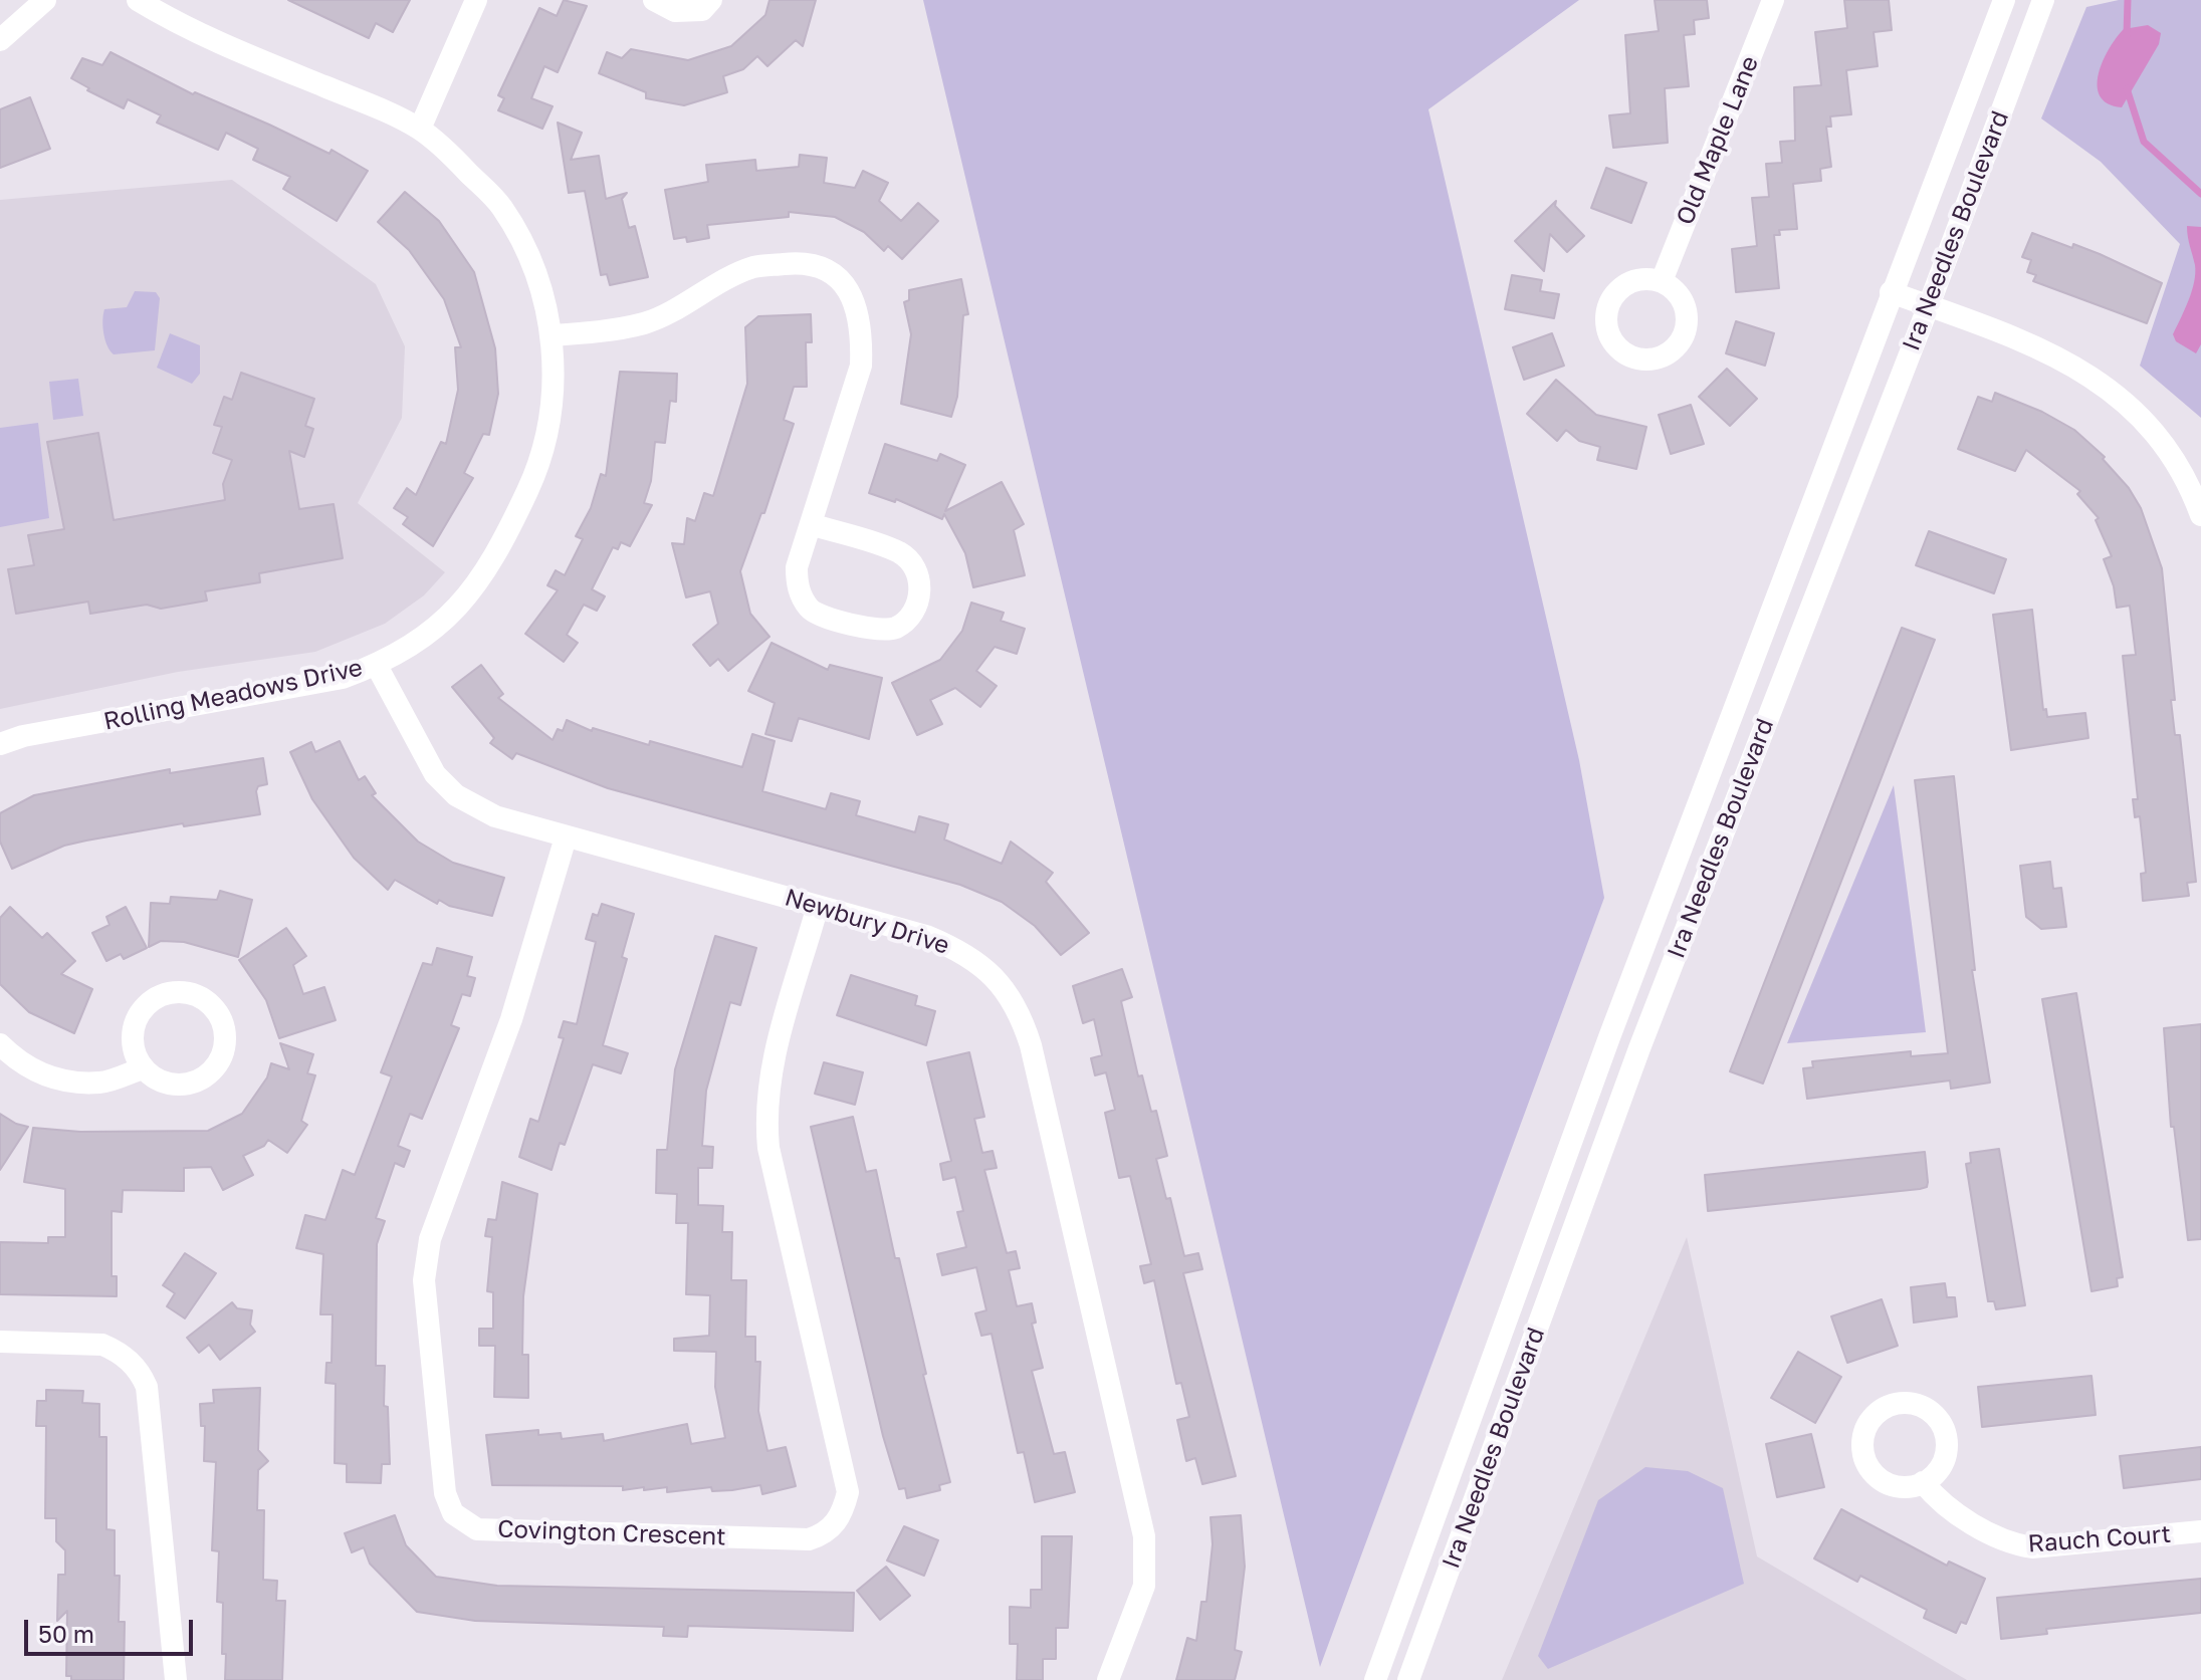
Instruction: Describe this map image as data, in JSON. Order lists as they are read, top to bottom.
{
  "streets": {
    "street": [
      "Old Maple Lane",
      "Ira Needles Boulevard",
      "Rolling Meadows Drive",
      "Newbury Drive",
      "Covington Crescent",
      "Rauch Court"
    ]
  },
  "crossings": [
    ["Rolling Meadows Drive", "Newbury Drive"],
    ["Newbury Drive", "Covington Crescent"]
  ],
  "scale_bar": "50 m"
}
